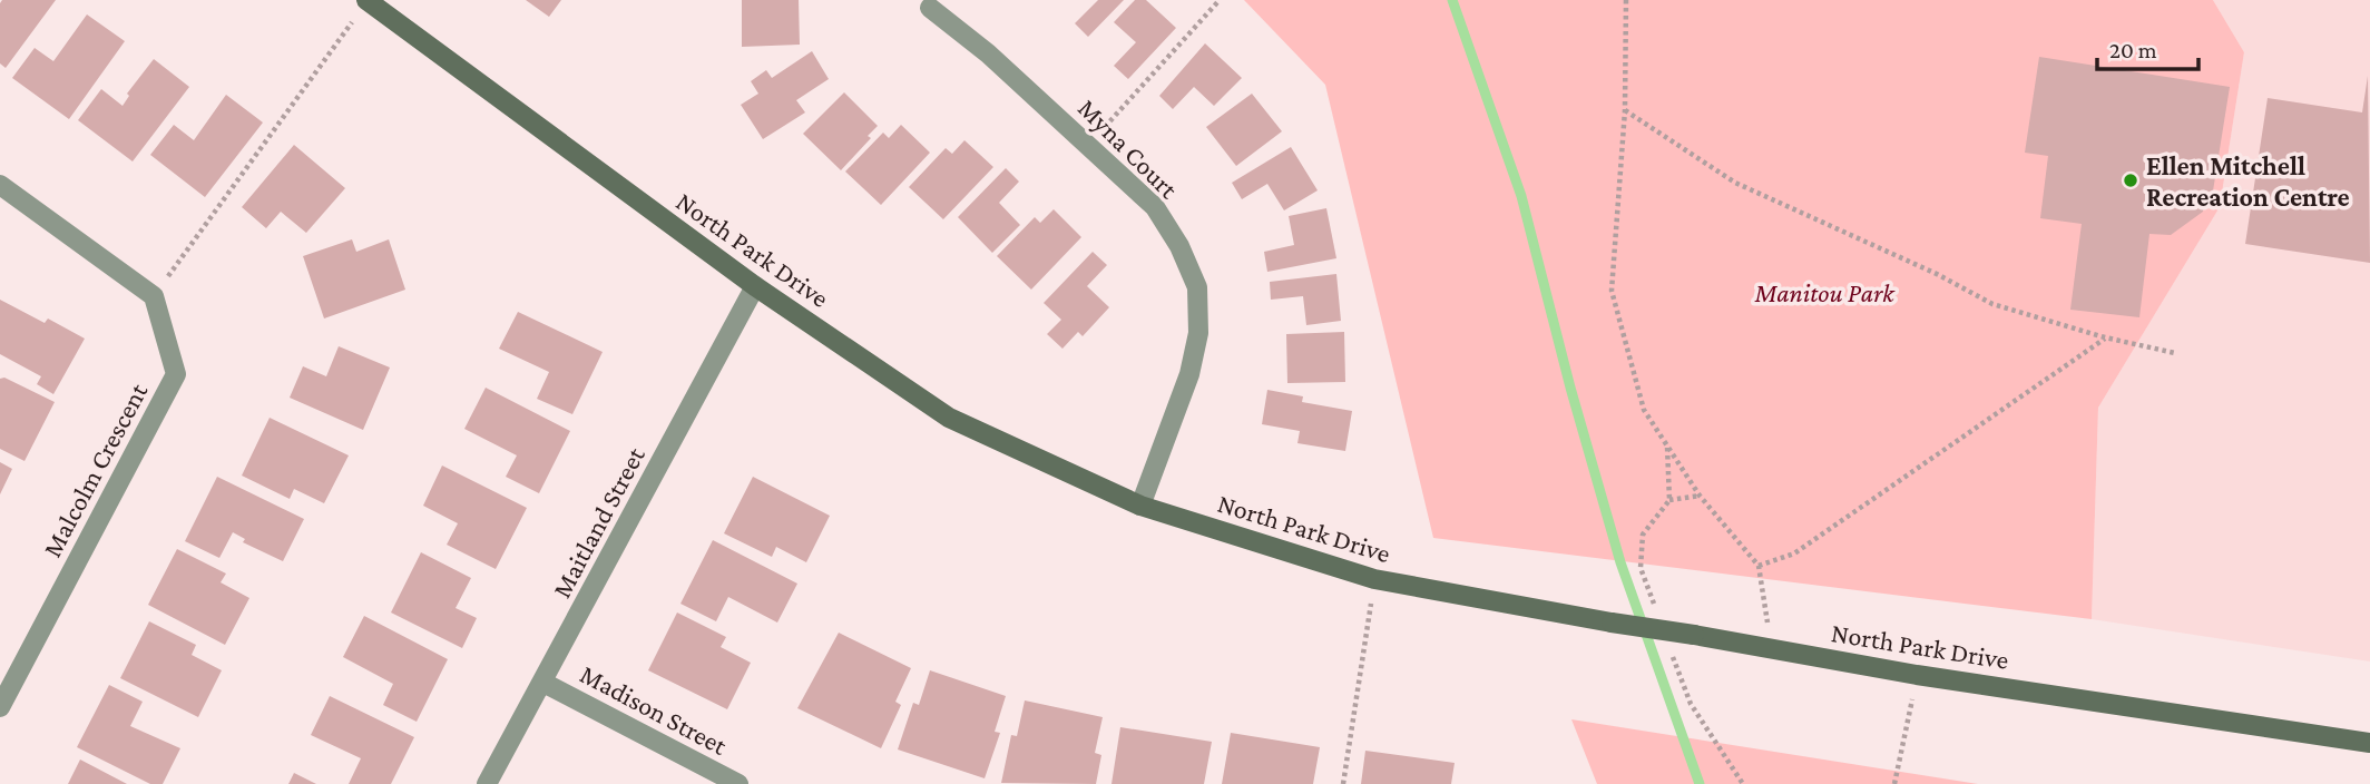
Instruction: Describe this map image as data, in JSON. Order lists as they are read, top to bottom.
{
  "streets": {
    "main road": ["North Park Drive"],
    "street": [
      "Myna Court",
      "Malcolm Crescent",
      "Maitland Street",
      "Madison Street"
    ]
  },
  "crossings": [
    ["Myna Court", "North Park Drive"],
    ["North Park Drive", "Maitland Street"],
    ["Maitland Street", "Madison Street"]
  ],
  "parks": ["Manitou Park"],
  "places": ["Ellen Mitchell Recreation Centre"],
  "scale_bar": "20 m"
}
